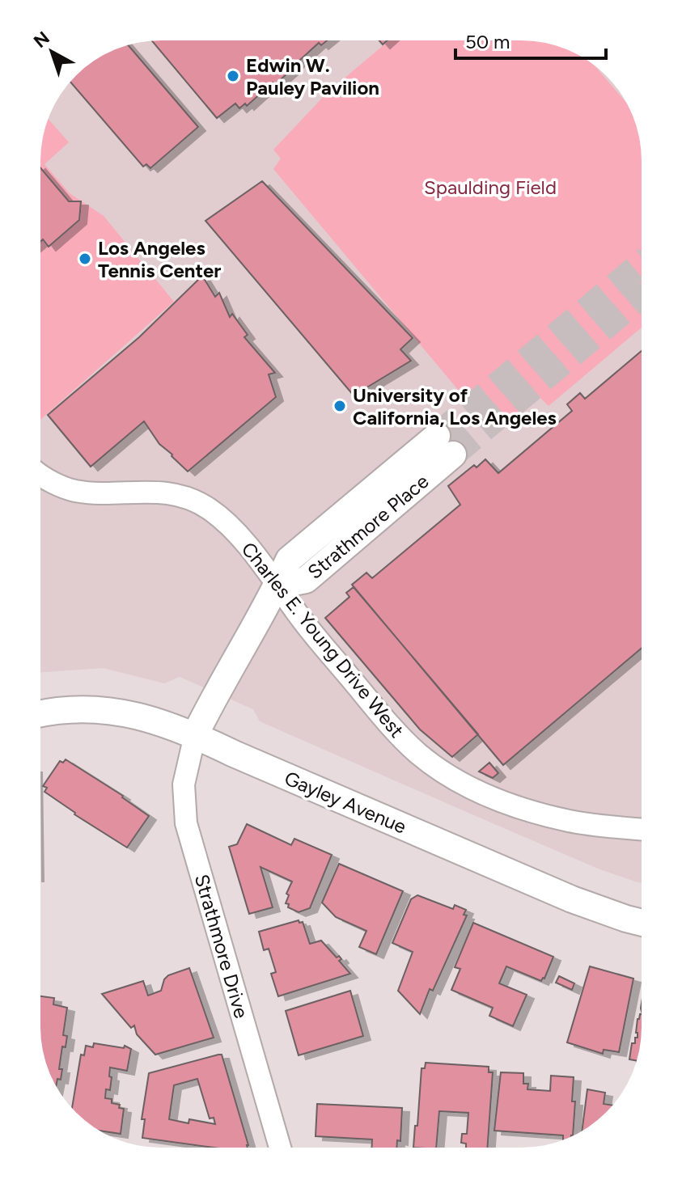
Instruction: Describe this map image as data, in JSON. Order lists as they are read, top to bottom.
{
  "streets": {
    "street": [
      "Strathmore Place",
      "Charles E. Young Drive West",
      "Gayley Avenue",
      "Strathmore Drive"
    ]
  },
  "crossings": [
    ["Strathmore Place", "Charles E. Young Drive West"],
    ["Gayley Avenue", "Strathmore Drive"]
  ],
  "parks": ["Spaulding Field"],
  "places": ["Edwin W. Pauley Pavilion", "Los Angeles Tennis Center", "University of California, Los Angeles"],
  "scale_bar": "50 m",
  "north": "top left"
}
